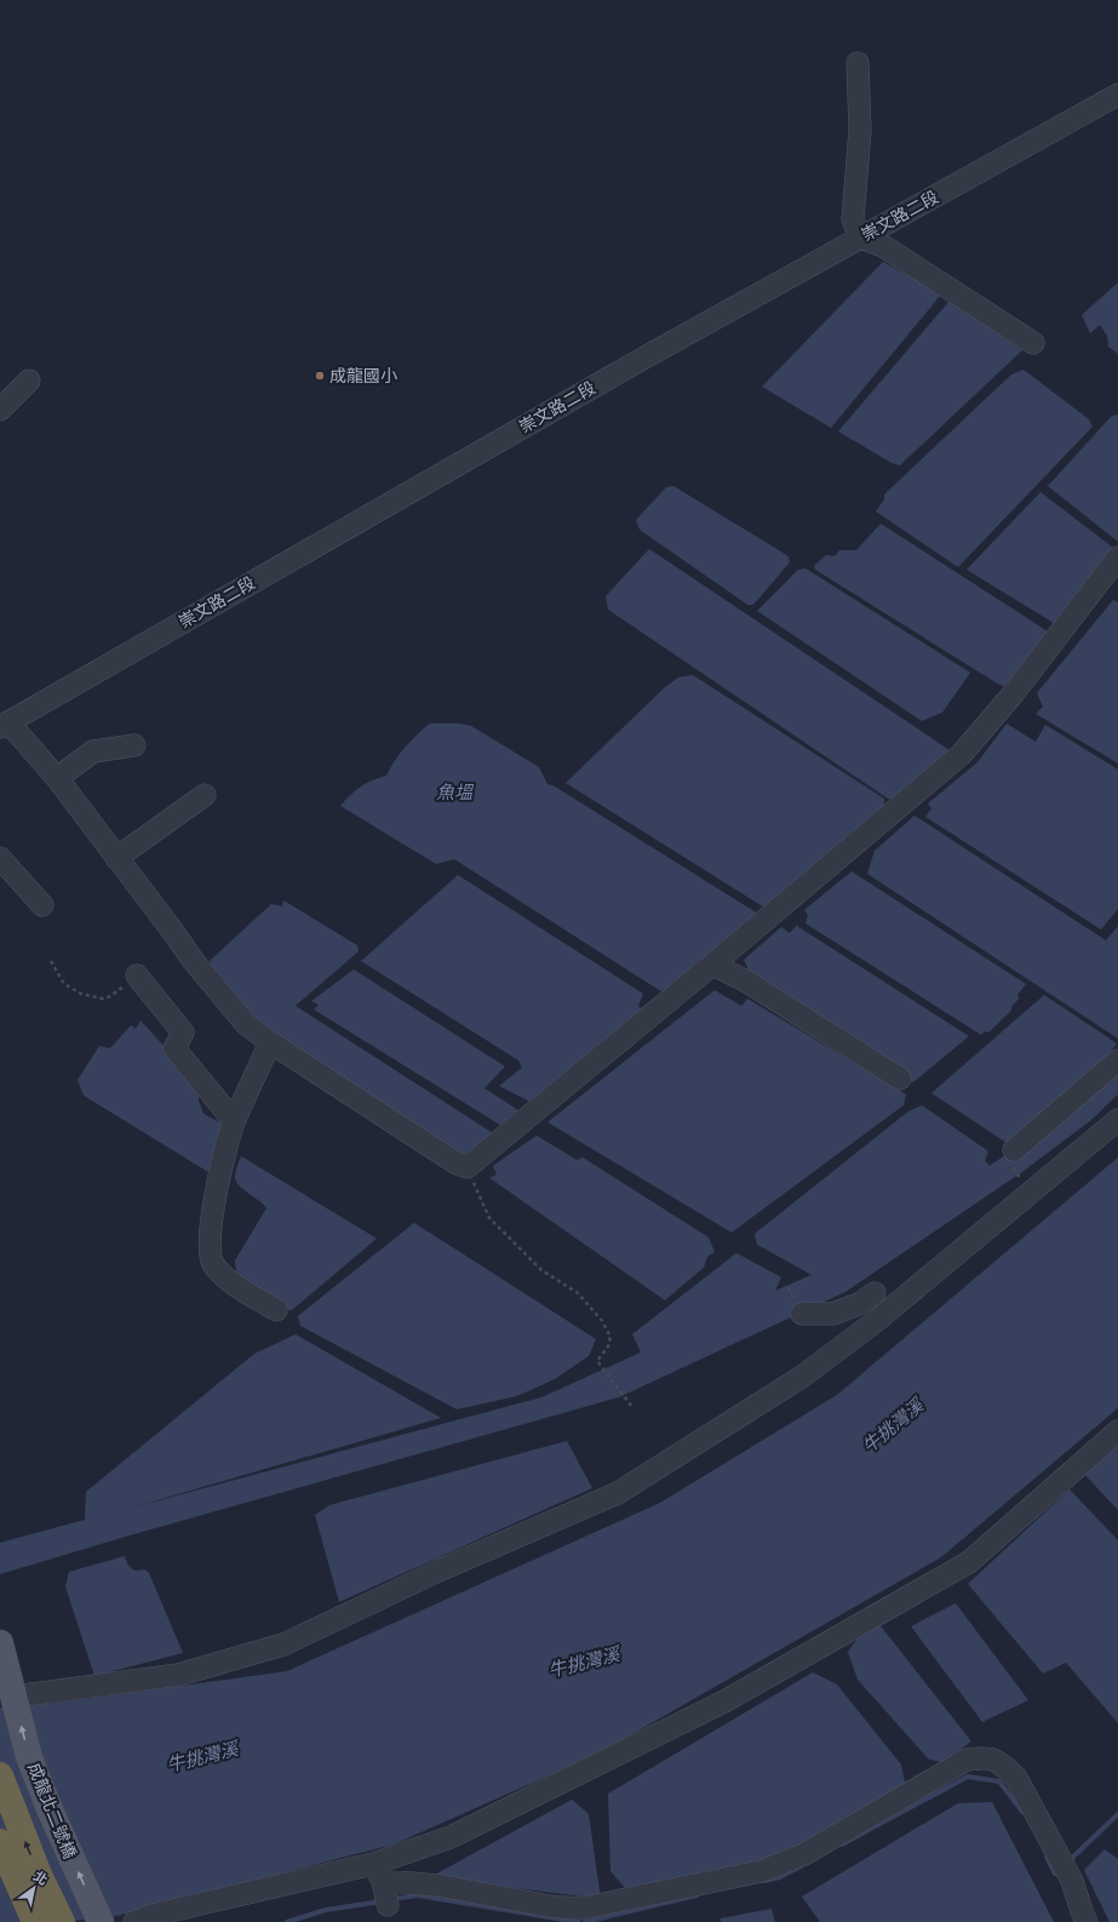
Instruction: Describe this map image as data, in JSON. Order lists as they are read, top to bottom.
{
  "streets": {
    "main road": ["成龍北二號橋"],
    "street": ["崇文路二段"]
  },
  "one_way": ["成龍北二號橋"],
  "water": ["魚塭", "牛挑灣溪"],
  "places": ["成龍國小"],
  "north": "top right"
}
